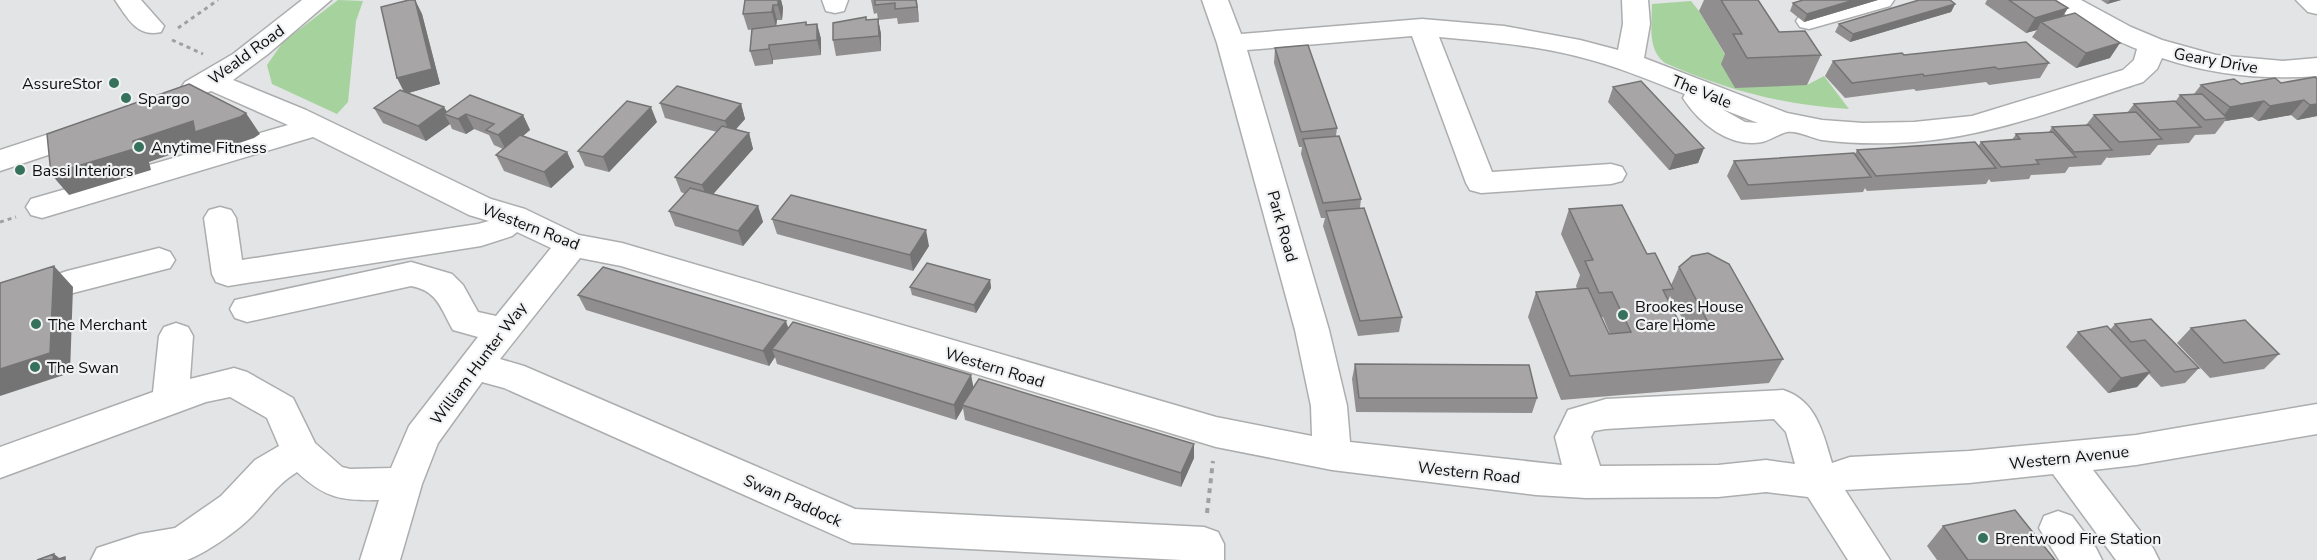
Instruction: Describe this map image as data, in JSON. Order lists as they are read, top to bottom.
{
  "streets": {
    "street": [
      "Weald Road",
      "Geary Drive",
      "The Vale",
      "Western Road",
      "Park Road",
      "William Hunter Way",
      "Western Avenue",
      "Swan Paddock"
    ]
  },
  "crossings": [
    ["Weald Road", "Western Road"],
    ["Geary Drive", "The Vale"],
    ["The Vale", "Park Road"],
    ["Western Road", "Park Road"],
    ["Western Road", "William Hunter Way"],
    ["Western Road", "Western Avenue"],
    ["William Hunter Way", "Swan Paddock"]
  ],
  "places": [
    "AssureStor",
    "Spargo",
    "Anytime Fitness",
    "Bassi Interiors",
    "Brookes House Care Home",
    "The Merchant",
    "The Swan",
    "Brentwood Fire Station"
  ]
}
